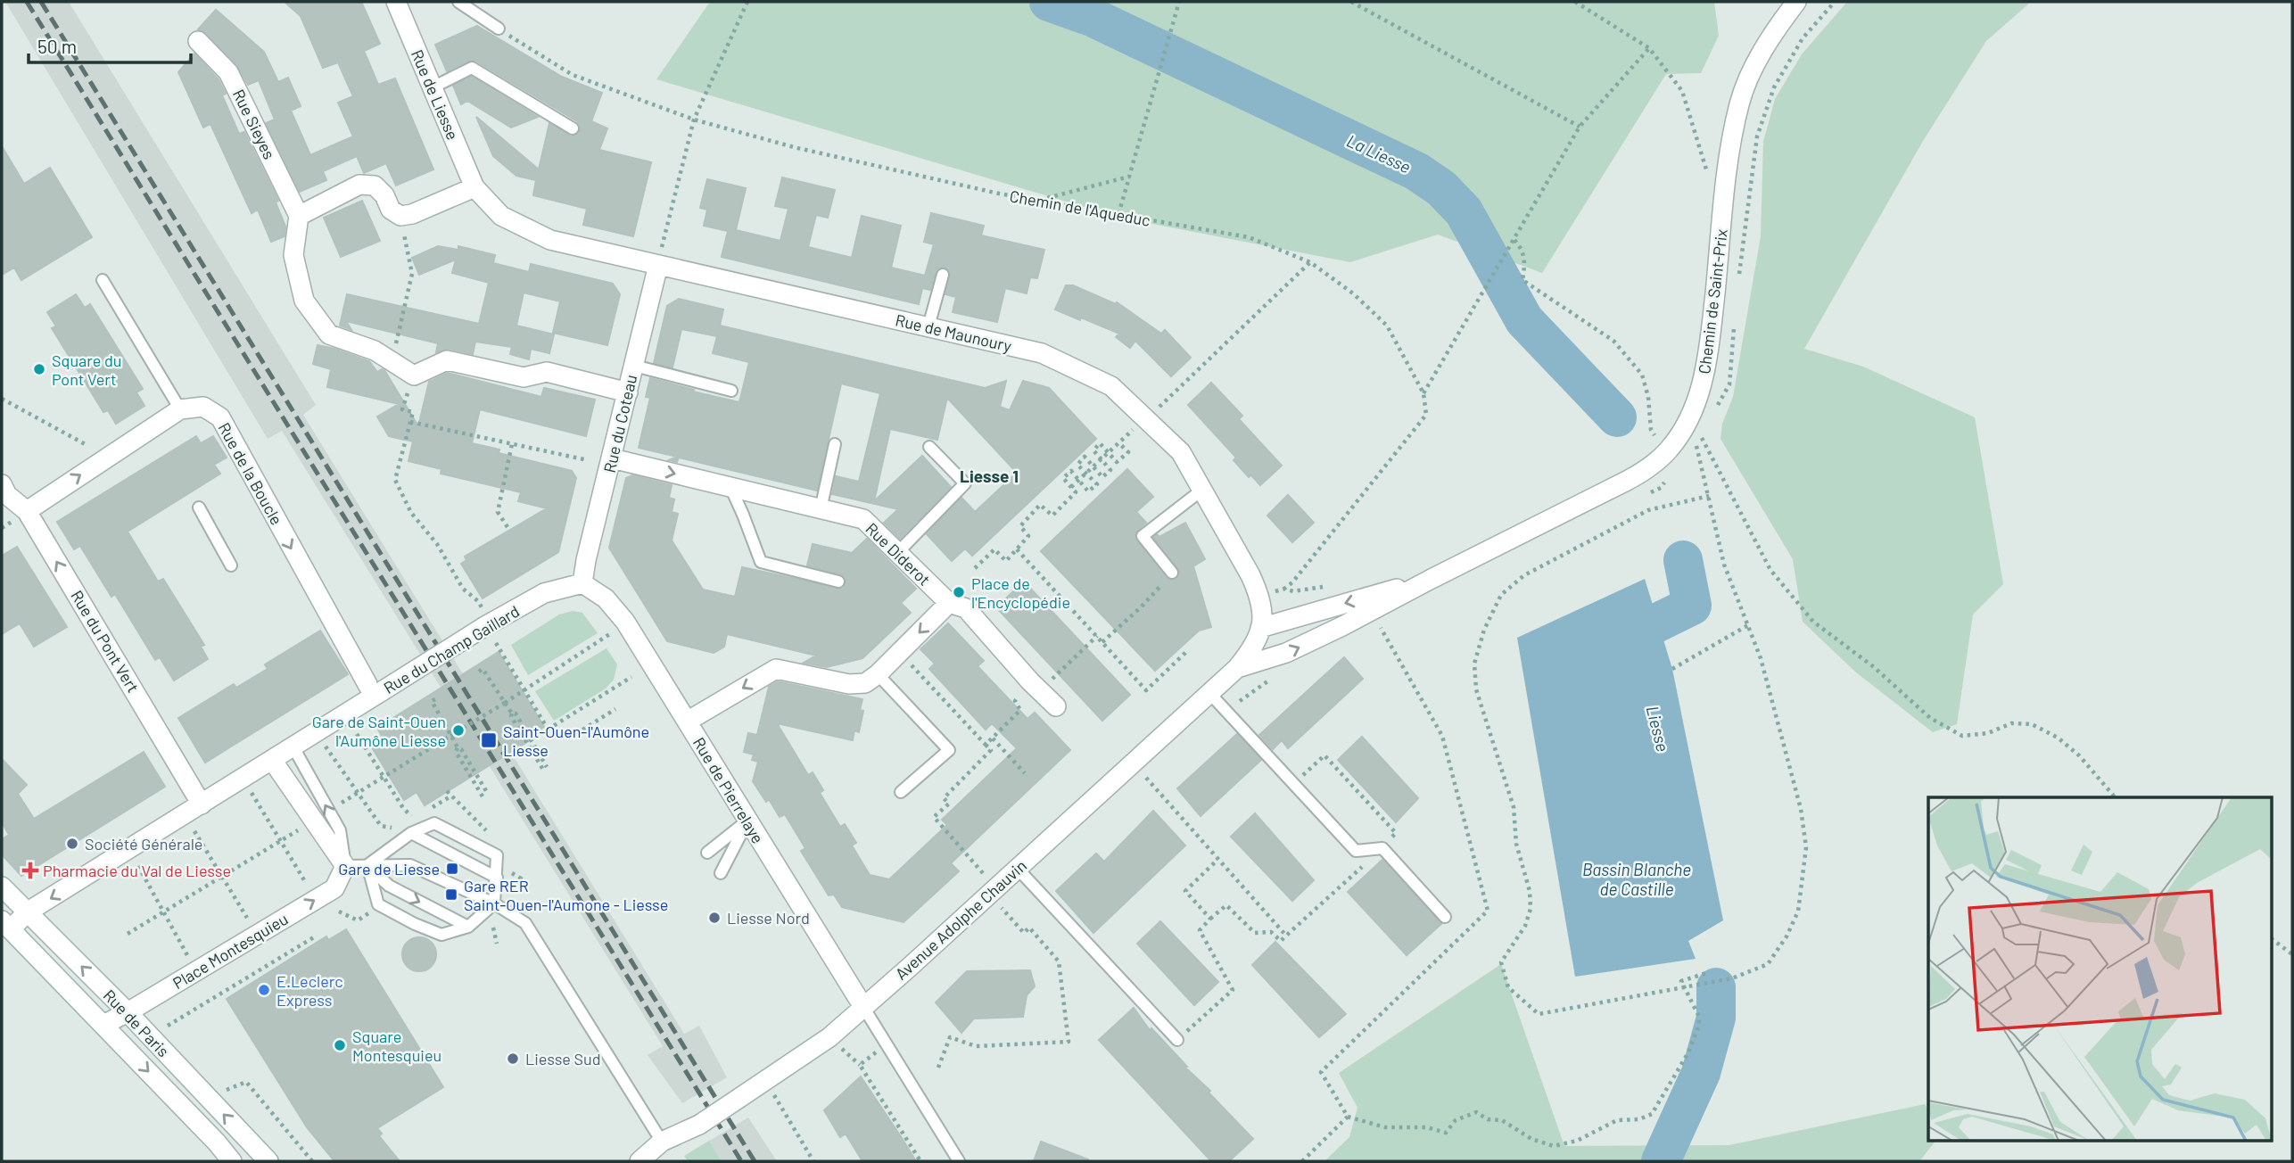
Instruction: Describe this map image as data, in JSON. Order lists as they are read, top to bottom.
{
  "streets": {
    "street": [
      "Rue de Liesse",
      "Rue Sieyes",
      "Chemin de Saint-Prix",
      "Rue de Maunoury",
      "Rue du Coteau",
      "Rue de la Boucle",
      "Rue Diderot",
      "Rue du Pont Vert",
      "Rue du Champ Gaillard",
      "Rue de Pierrelaye",
      "Avenue Adolphe Chauvin",
      "Place Montesquieu",
      "Rue de Paris"
    ],
    "path": ["Chemin de l'Aqueduc"]
  },
  "crossings": [
    ["Rue de Liesse", "Rue de Maunoury"],
    ["Chemin de Saint-Prix", "Rue de Maunoury"],
    ["Chemin de Saint-Prix", "Avenue Adolphe Chauvin"],
    ["Rue de Maunoury", "Rue du Coteau"],
    ["Rue de Maunoury", "Avenue Adolphe Chauvin"],
    ["Rue du Coteau", "Rue Diderot"],
    ["Rue du Coteau", "Rue du Champ Gaillard"],
    ["Rue du Coteau", "Rue de Pierrelaye"],
    ["Rue de la Boucle", "Rue du Champ Gaillard"],
    ["Rue du Pont Vert", "Rue du Champ Gaillard"],
    ["Rue du Champ Gaillard", "Rue de Pierrelaye"],
    ["Rue du Champ Gaillard", "Rue de Paris"],
    ["Rue de Pierrelaye", "Avenue Adolphe Chauvin"],
    ["Place Montesquieu", "Rue de Paris"]
  ],
  "one_way": ["Rue de la Boucle", "Rue du Pont Vert"],
  "districts": ["Liesse 1"],
  "water": ["La Liesse", "Liesse", "Bassin Blanche de Castille"],
  "places": {
    "other": [
      "Square du Pont Vert",
      "Place de l'Encyclopédie",
      "Gare de Saint-Ouen l'Aumône Liesse",
      "Société Générale",
      "Liesse Nord",
      "E.Leclerc Express",
      "Square Montesquieu",
      "Liesse Sud"
    ],
    "transit": ["Saint-Ouen-l'Aumône Liesse", "Gare de Liesse", "Gare RER Saint-Ouen-l'Aumone - Liesse"],
    "health": ["Pharmacie du Val de Liesse"]
  },
  "scale_bar": "50 m"
}
